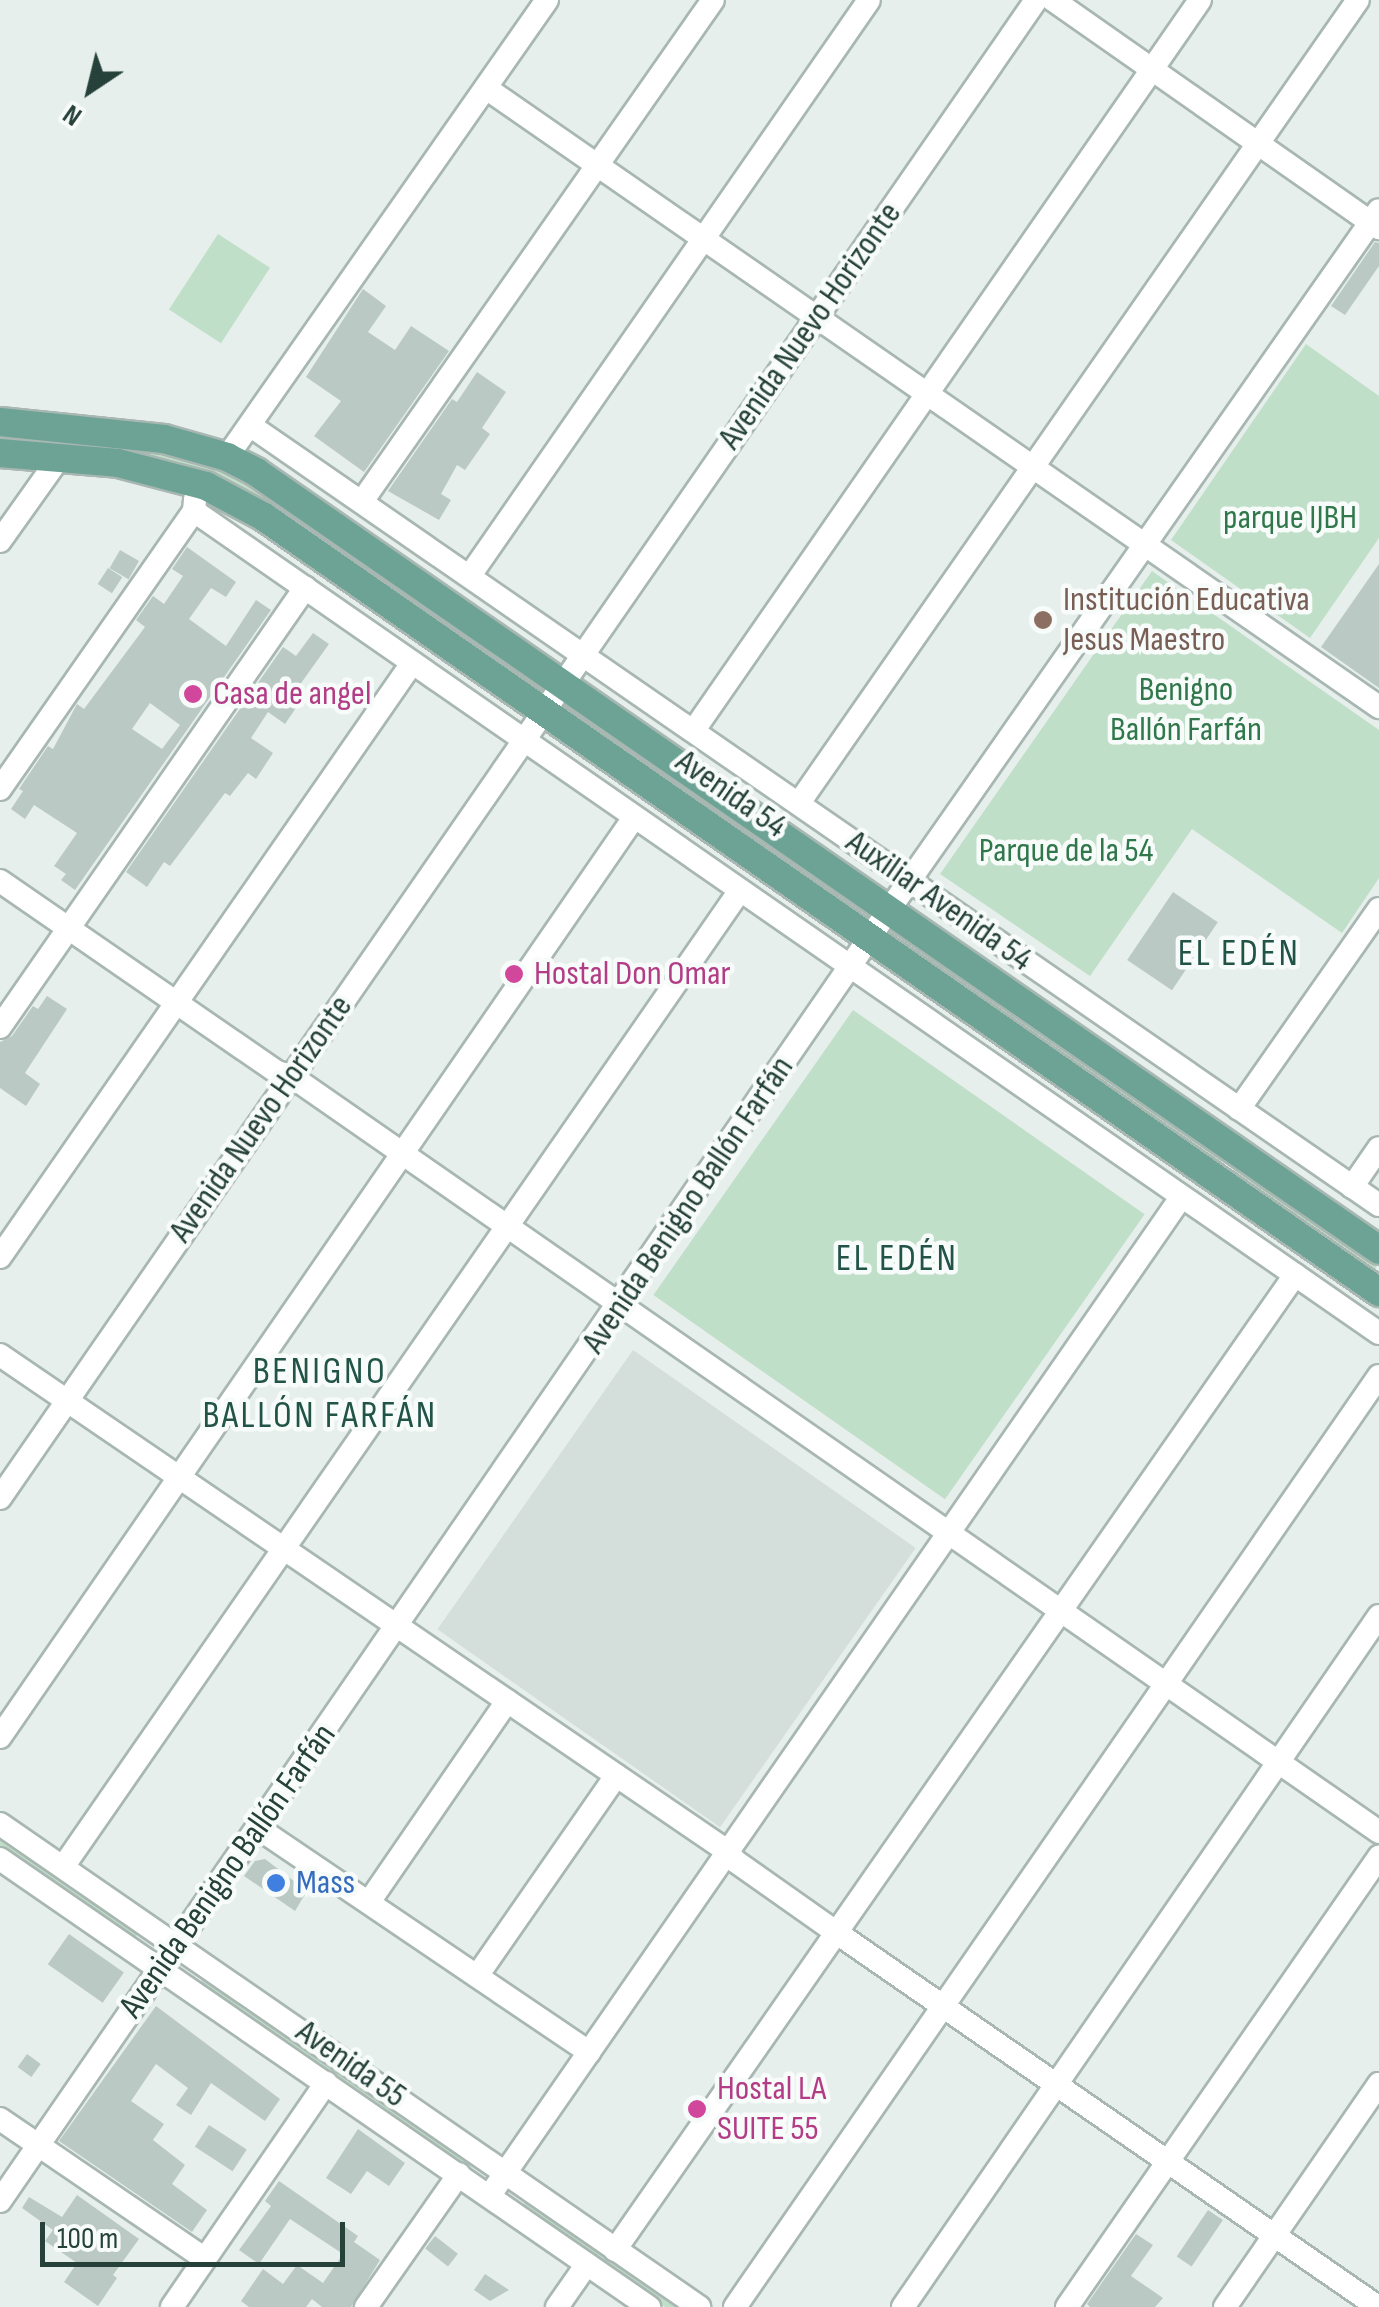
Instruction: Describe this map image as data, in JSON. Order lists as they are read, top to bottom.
{
  "streets": {
    "main road": ["Avenida 54"],
    "street": [
      "Avenida Nuevo Horizonte",
      "Auxiliar Avenida 54",
      "Avenida Benigno Ballón Farfán",
      "Avenida 55"
    ]
  },
  "crossings": [
    ["Avenida Nuevo Horizonte", "Avenida 54"],
    ["Avenida Nuevo Horizonte", "Auxiliar Avenida 54"],
    ["Avenida 54", "Avenida Benigno Ballón Farfán"],
    ["Auxiliar Avenida 54", "Avenida Benigno Ballón Farfán"],
    ["Avenida Benigno Ballón Farfán", "Avenida 55"]
  ],
  "districts": ["EL EDÉN", "EL EDÉN", "BENIGNO BALLÓN FARFÁN"],
  "parks": ["parque IJBH", "Benigno Ballón Farfán", "Parque de la 54"],
  "places": [
    "Institución Educativa Jesus Maestro",
    "Casa de angel",
    "Hostal Don Omar",
    "Mass",
    "Hostal LA SUITE 55"
  ],
  "scale_bar": "100 m",
  "north": "bottom left"
}
